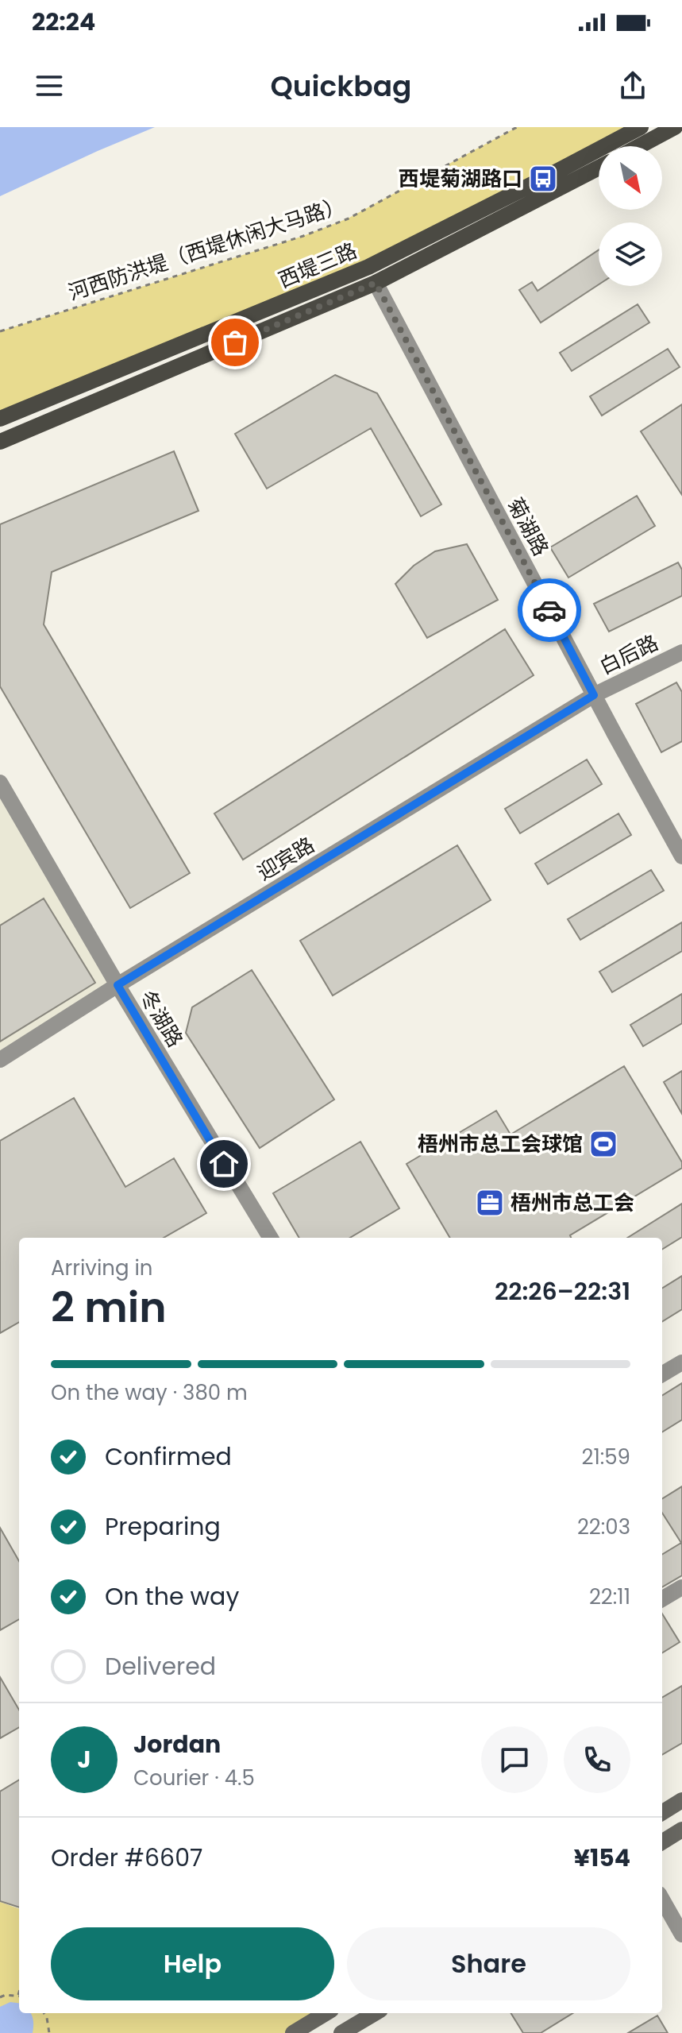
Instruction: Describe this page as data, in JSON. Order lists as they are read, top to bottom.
{
  "streets": {
    "main road": ["西堤三路"],
    "street": [
      "菊湖路",
      "白后路",
      "迎宾路",
      "冬湖路"
    ],
    "path": ["河西防洪堤（西堤休闲大马路）"]
  },
  "crossings": [
    ["西堤三路", "菊湖路"],
    ["菊湖路", "白后路"],
    ["菊湖路", "迎宾路"],
    ["白后路", "迎宾路"],
    ["迎宾路", "冬湖路"]
  ],
  "places": {
    "bus stop": ["西堤菊湖路口"],
    "sports": ["梧州市总工会球馆"],
    "office": ["梧州市总工会"]
  },
  "north": "bottom right",
  "page": {
    "status": "22:24",
    "header": "Quickbag",
    "heading": ["2 min", "Arriving in", "22:26–22:31"],
    "panel": [
      "Jordan",
      "Courier · 4.5",
      "Order #6607",
      "¥154"
    ],
    "bar": "On the way · 380 m",
    "list": [
      ["Confirmed", "21:59"],
      ["Preparing", "22:03"],
      ["On the way", "22:11"],
      "Delivered"
    ],
    "round": "J",
    "buttons": ["Help", "Share"]
  }
}
